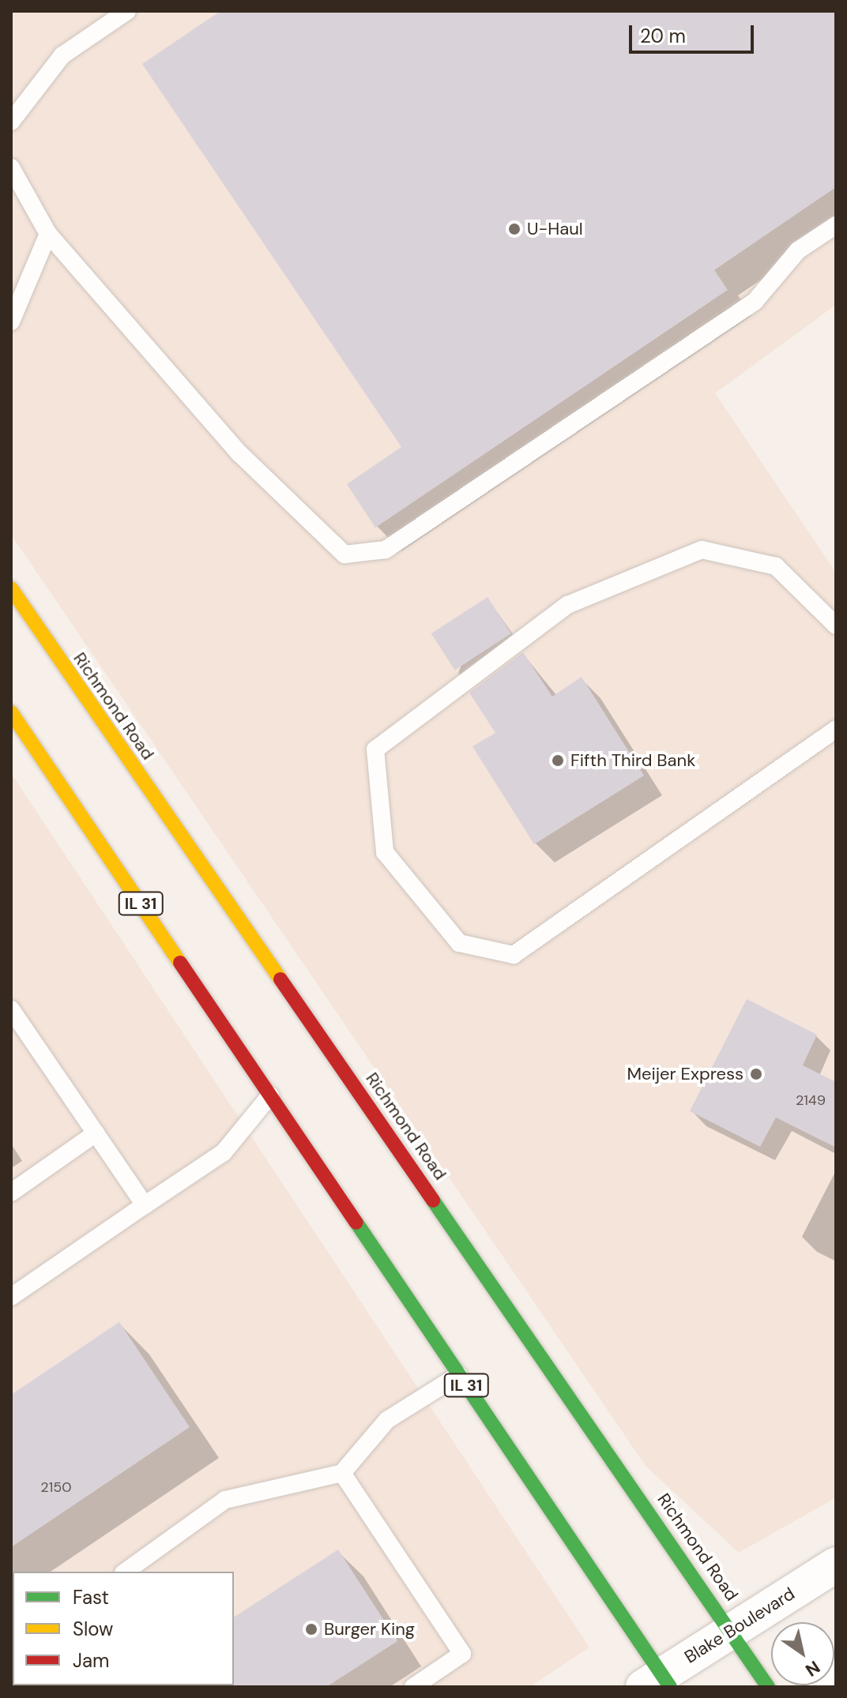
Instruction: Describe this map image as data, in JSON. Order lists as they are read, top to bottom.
{
  "streets": {
    "main road": ["Richmond Road", "IL 31"],
    "street": ["Blake Boulevard"]
  },
  "crossings": [
    ["Richmond Road", "Blake Boulevard"],
    ["IL 31", "Blake Boulevard"]
  ],
  "places": [
    "U-Haul",
    "Fifth Third Bank",
    "Meijer Express",
    "Burger King"
  ],
  "house_numbers": ["2149", "2150"],
  "legend": ["Fast", "Slow", "Jam"],
  "scale_bar": "20 m",
  "north": "bottom right"
}
